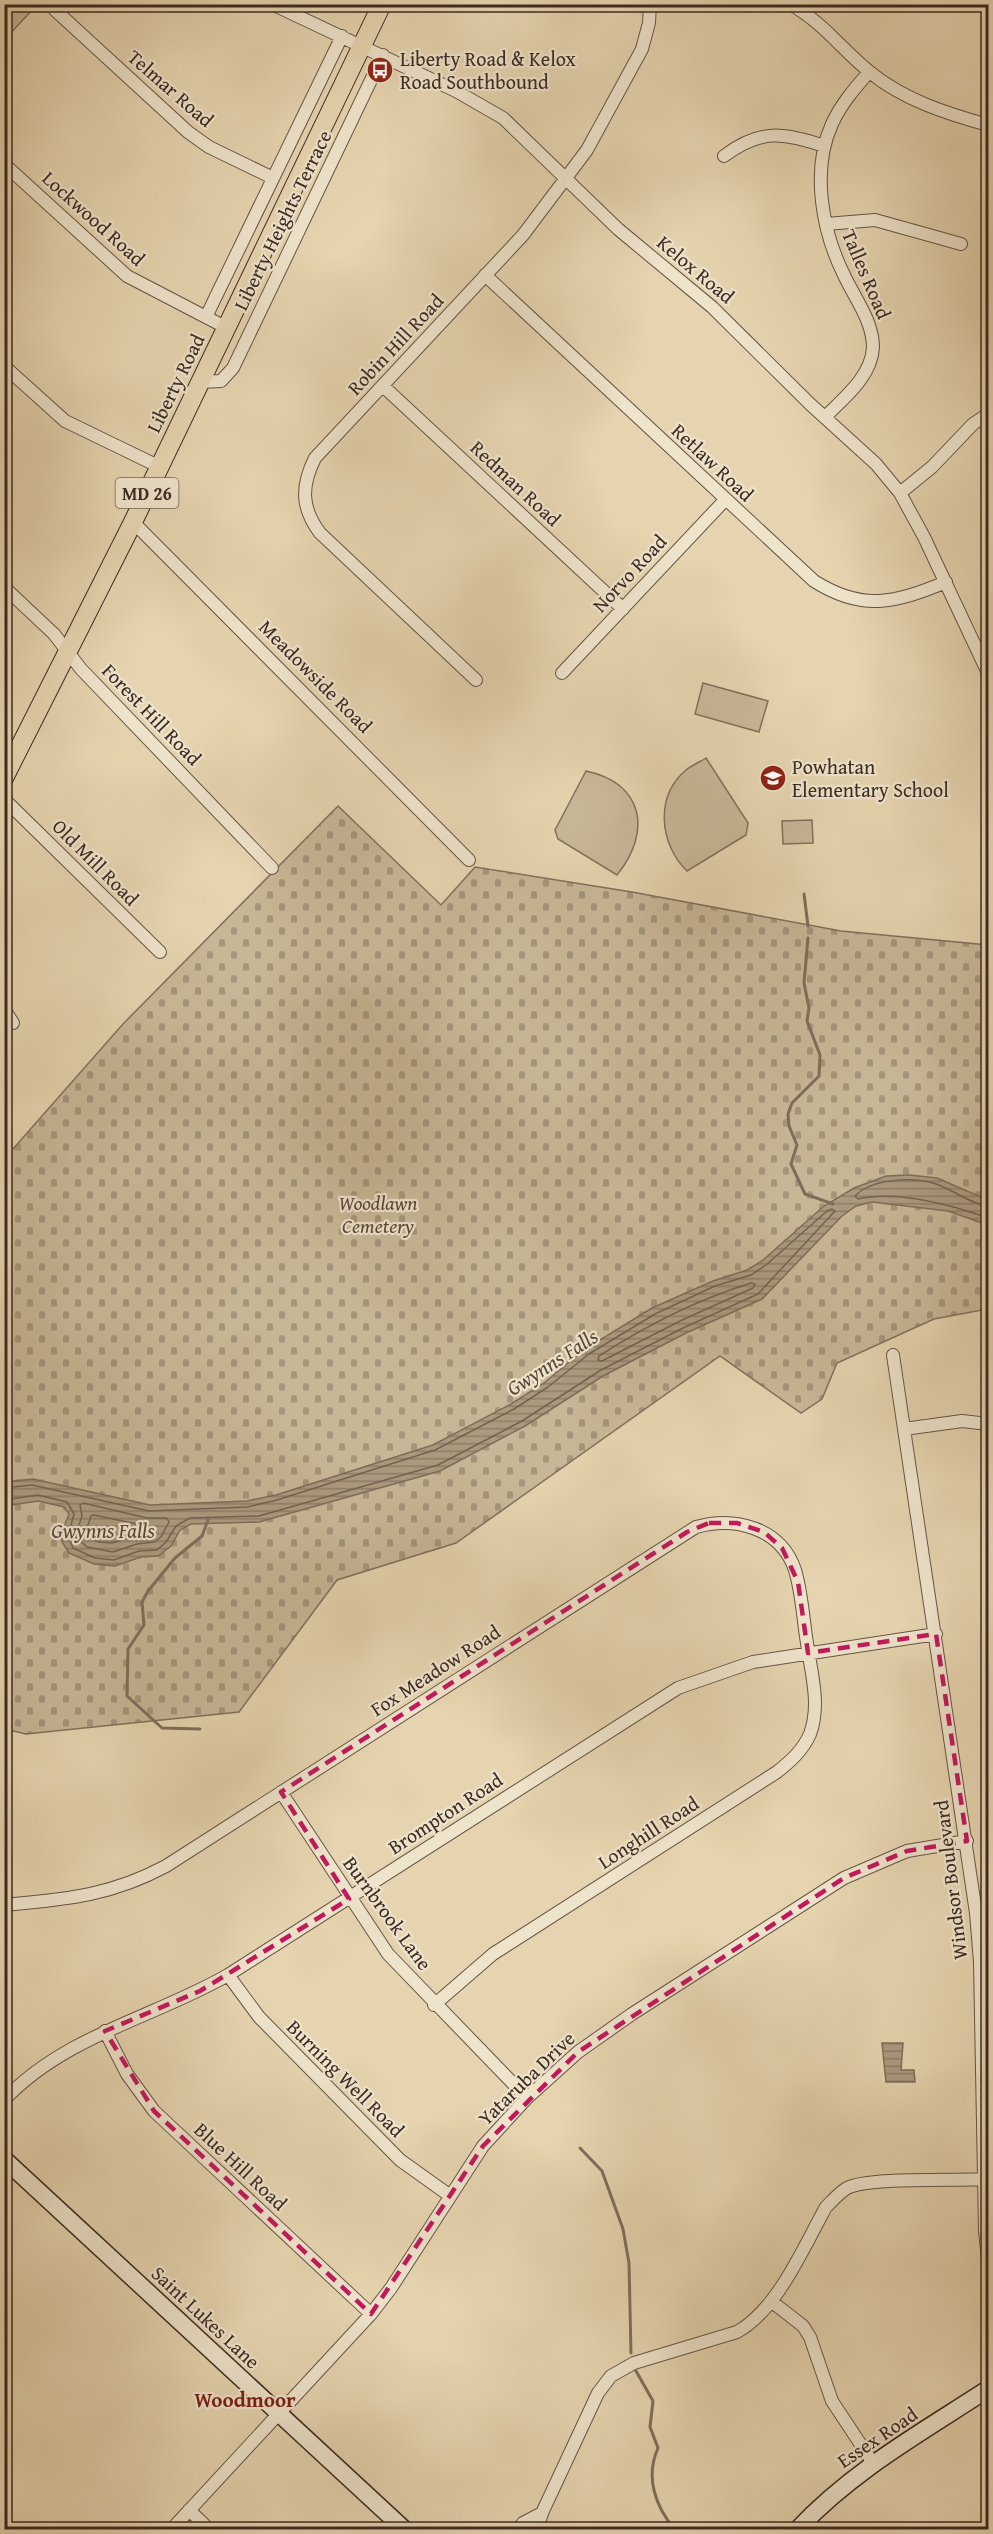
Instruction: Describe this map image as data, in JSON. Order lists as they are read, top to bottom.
{
  "streets": {
    "main road": ["Liberty Road", "MD 26"],
    "street": [
      "Telmar Road",
      "Lockwood Road",
      "Liberty Heights Terrace",
      "Kelox Road",
      "Talles Road",
      "Robin Hill Road",
      "Retlaw Road",
      "Redman Road",
      "Norvo Road",
      "Meadowside Road",
      "Forest Hill Road",
      "Old Mill Road",
      "Fox Meadow Road",
      "Brompton Road",
      "Longhill Road",
      "Windsor Boulevard",
      "Burnbrook Lane",
      "Burning Well Road",
      "Yataruba Drive",
      "Blue Hill Road",
      "Saint Lukes Lane",
      "Essex Road"
    ]
  },
  "crossings": [
    ["Telmar Road", "Liberty Heights Terrace"],
    ["Lockwood Road", "Liberty Heights Terrace"],
    ["Lockwood Road", "Liberty Road"],
    ["Liberty Heights Terrace", "Kelox Road"],
    ["Liberty Heights Terrace", "Liberty Road"],
    ["Kelox Road", "Talles Road"],
    ["Kelox Road", "Robin Hill Road"],
    ["Kelox Road", "Liberty Road"],
    ["Kelox Road", "Retlaw Road"],
    ["Robin Hill Road", "Retlaw Road"],
    ["Robin Hill Road", "Redman Road"],
    ["Liberty Road", "Meadowside Road"],
    ["Liberty Road", "Forest Hill Road"],
    ["Retlaw Road", "Norvo Road"],
    ["Redman Road", "Norvo Road"],
    ["Fox Meadow Road", "Brompton Road"],
    ["Fox Meadow Road", "Longhill Road"],
    ["Fox Meadow Road", "Burnbrook Lane"],
    ["Brompton Road", "Longhill Road"],
    ["Brompton Road", "Windsor Boulevard"],
    ["Brompton Road", "Burnbrook Lane"],
    ["Brompton Road", "Burning Well Road"],
    ["Brompton Road", "Blue Hill Road"],
    ["Longhill Road", "Burnbrook Lane"],
    ["Windsor Boulevard", "Yataruba Drive"],
    ["Burnbrook Lane", "Yataruba Drive"],
    ["Burning Well Road", "Yataruba Drive"],
    ["Yataruba Drive", "Blue Hill Road"],
    ["Yataruba Drive", "Saint Lukes Lane"]
  ],
  "districts": ["Woodmoor"],
  "water": ["Gwynns Falls"],
  "parks": ["Woodlawn Cemetery"],
  "places": {
    "bus stop": ["Liberty Road & Kelox Road Southbound"],
    "school or university": ["Powhatan Elementary School"]
  }
}
